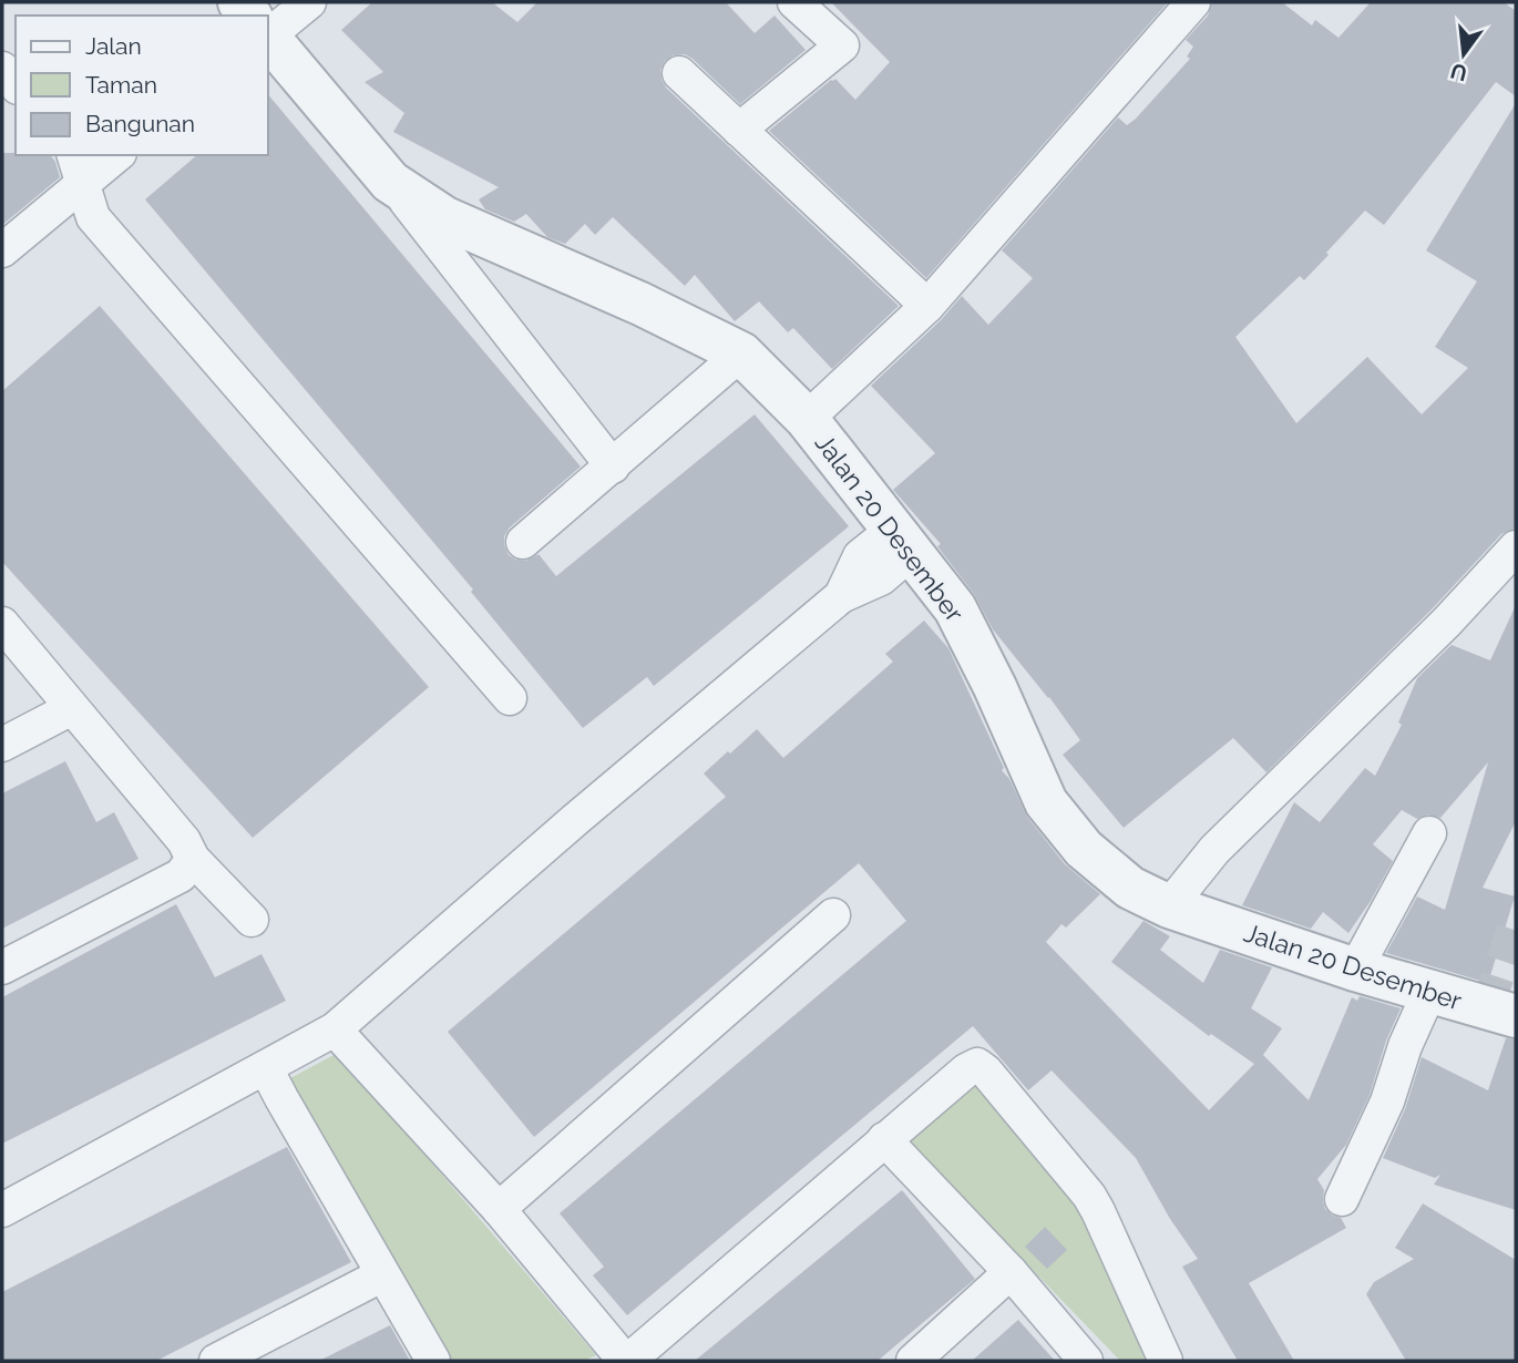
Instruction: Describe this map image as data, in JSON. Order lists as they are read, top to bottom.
{
  "streets": {
    "street": ["Jalan 20 Desember"]
  },
  "legend": ["Jalan", "Taman", "Bangunan"],
  "north": "bottom"
}
